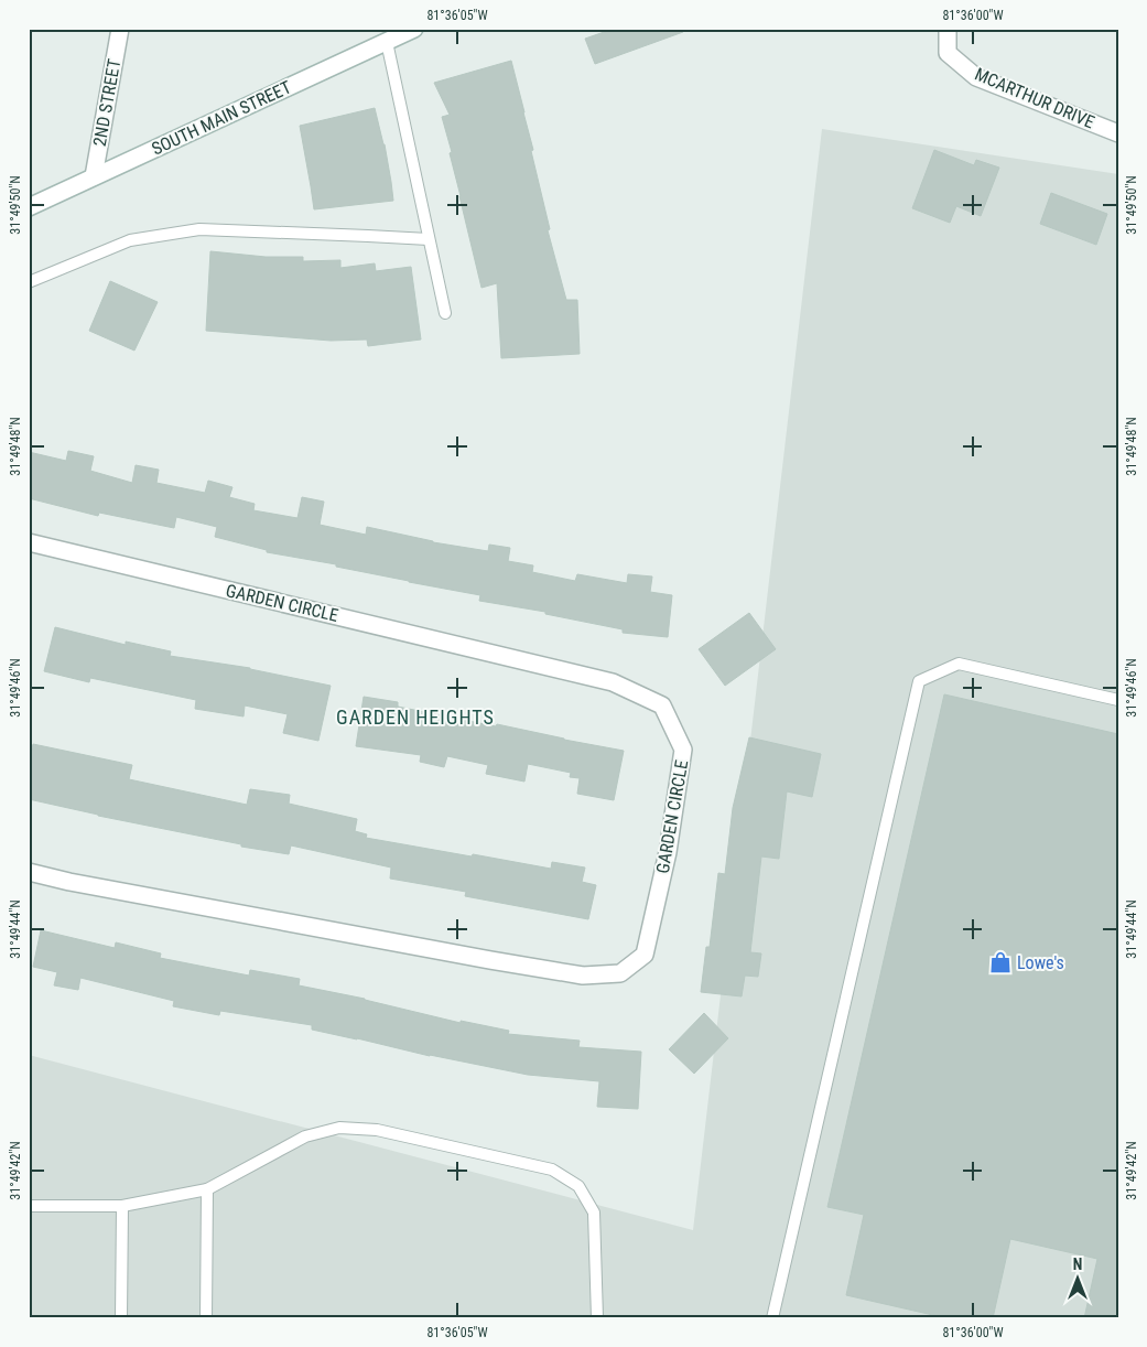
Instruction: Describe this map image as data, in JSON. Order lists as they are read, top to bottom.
{
  "streets": {
    "street": [
      "MCARTHUR DRIVE",
      "2ND STREET",
      "SOUTH MAIN STREET",
      "GARDEN CIRCLE"
    ]
  },
  "crossings": [
    ["2ND STREET", "SOUTH MAIN STREET"]
  ],
  "districts": ["GARDEN HEIGHTS"],
  "places": {
    "shop": ["Lowe's"]
  },
  "north": "top",
  "coordinates": [
    "81°36'05\"W",
    "81°36'00\"W",
    "31°49'50\"N",
    "31°49'48\"N",
    "31°49'46\"N",
    "31°49'44\"N",
    "31°49'42\"N"
  ]
}
